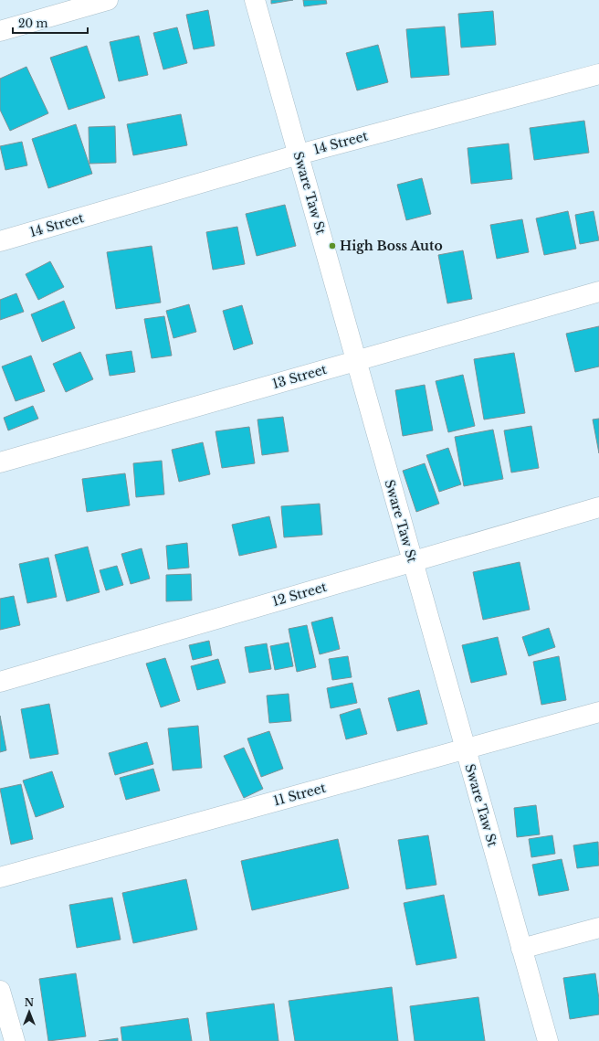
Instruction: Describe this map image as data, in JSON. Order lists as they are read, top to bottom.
{
  "streets": {
    "street": [
      "14 Street",
      "Sware Taw St",
      "13 Street",
      "12 Street",
      "11 Street"
    ]
  },
  "crossings": [
    ["14 Street", "Sware Taw St"],
    ["Sware Taw St", "13 Street"],
    ["Sware Taw St", "12 Street"],
    ["Sware Taw St", "11 Street"]
  ],
  "places": ["High Boss Auto"],
  "scale_bar": "20 m",
  "north": "top"
}
